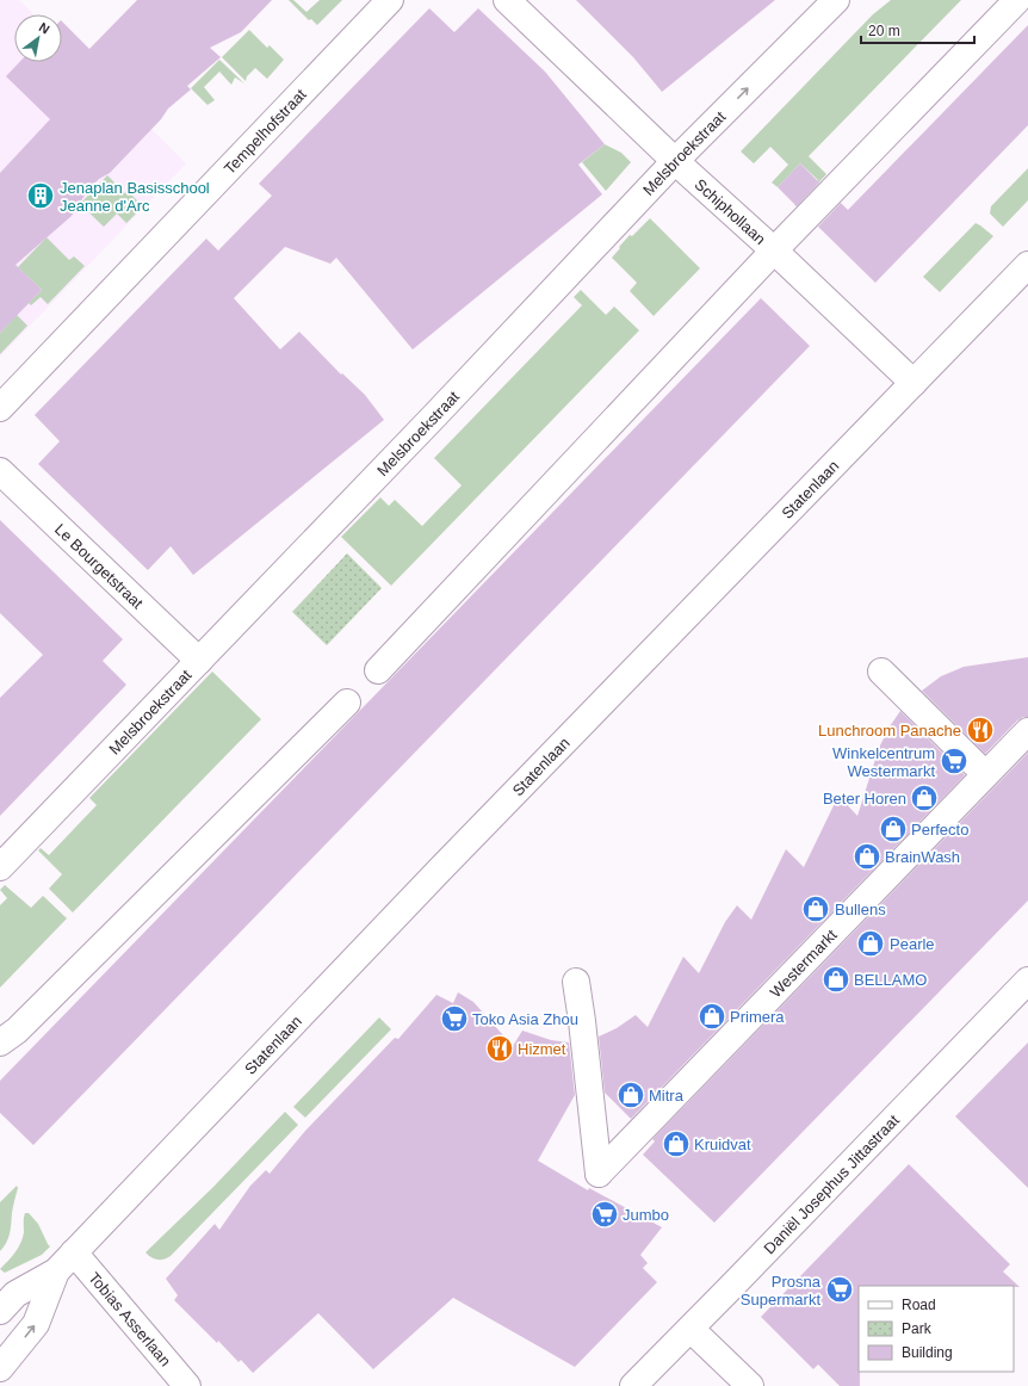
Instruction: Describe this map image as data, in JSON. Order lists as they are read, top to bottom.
{
  "streets": {
    "street": [
      "Tempelhofstraat",
      "Melsbroekstraat",
      "Schiphollaan",
      "Statenlaan",
      "Le Bourgetstraat",
      "Westermarkt",
      "Daniël Josephus Jittastraat",
      "Tobias Asserlaan"
    ]
  },
  "crossings": [
    ["Melsbroekstraat", "Schiphollaan"],
    ["Melsbroekstraat", "Le Bourgetstraat"],
    ["Schiphollaan", "Statenlaan"],
    ["Statenlaan", "Tobias Asserlaan"]
  ],
  "places": {
    "building": ["Jenaplan Basisschool Jeanne d'Arc"],
    "restaurant": ["Lunchroom Panache", "Hizmet"],
    "supermarket": [
      "Winkelcentrum Westermarkt",
      "Toko Asia Zhou",
      "Jumbo",
      "Prosna Supermarkt"
    ],
    "shop": [
      "Beter Horen",
      "Perfecto",
      "BrainWash",
      "Bullens",
      "Pearle",
      "BELLAMO",
      "Primera",
      "Mitra",
      "Kruidvat"
    ]
  },
  "legend": ["Road", "Park", "Building"],
  "scale_bar": "20 m",
  "north": "top right"
}
